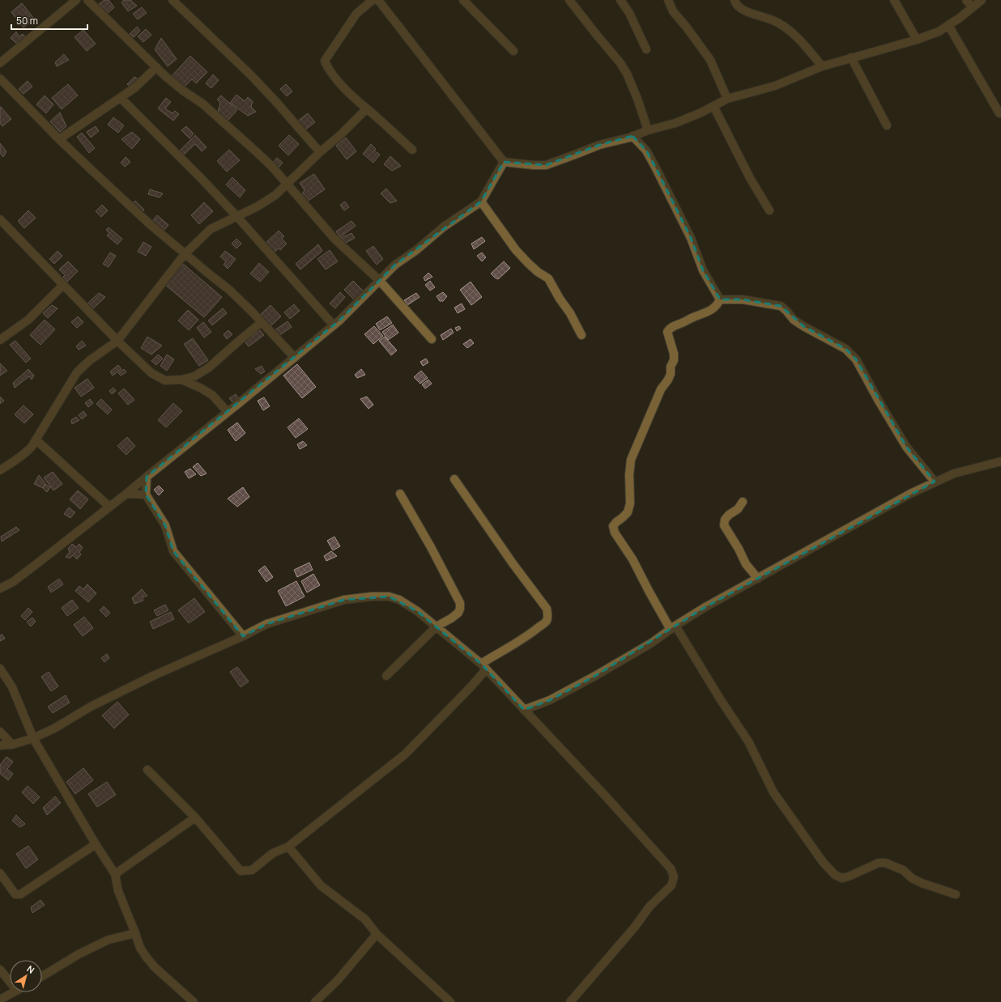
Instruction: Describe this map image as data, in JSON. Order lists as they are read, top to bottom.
{
  "scale_bar": "50 m",
  "north": "top right"
}
